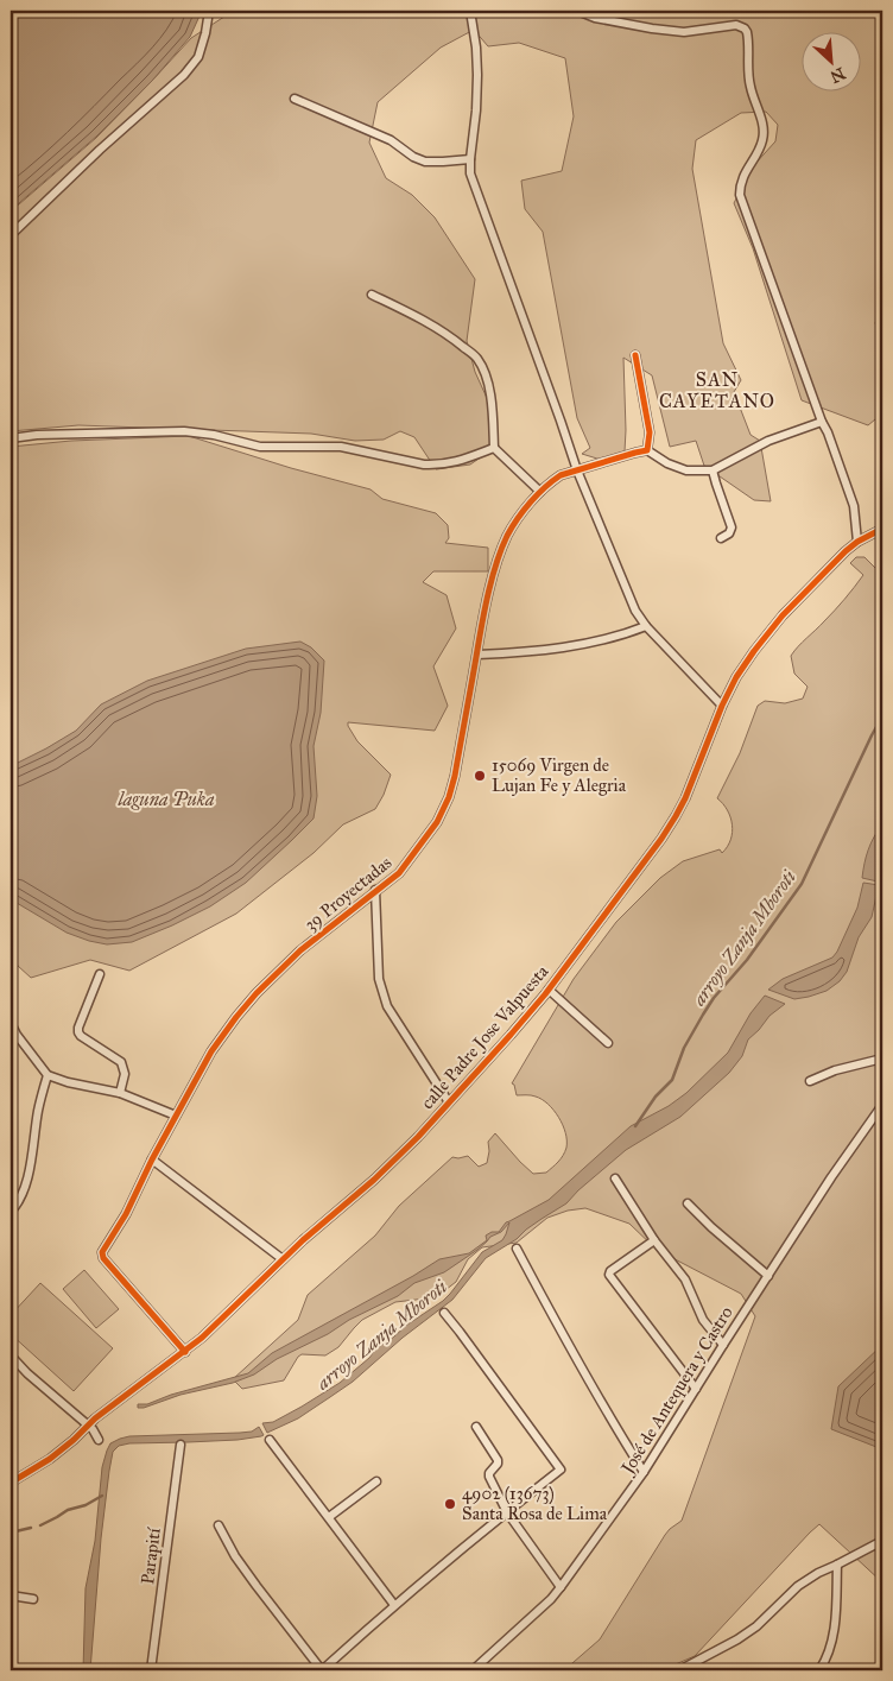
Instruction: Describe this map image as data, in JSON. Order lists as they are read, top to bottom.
{
  "streets": {
    "street": [
      "39 Proyectadas",
      "calle Padre Jose Valpuesta",
      "José de Antequera y Castro",
      "Parapití"
    ]
  },
  "crossings": [
    ["39 Proyectadas", "calle Padre Jose Valpuesta"]
  ],
  "districts": ["SAN CAYETANO"],
  "water": ["laguna Puka", "arroyo Zanja Mboroti"],
  "places": ["15069 Virgen de Lujan Fe y Alegria", "4902 (13673) Santa Rosa de Lima"],
  "north": "bottom right"
}
